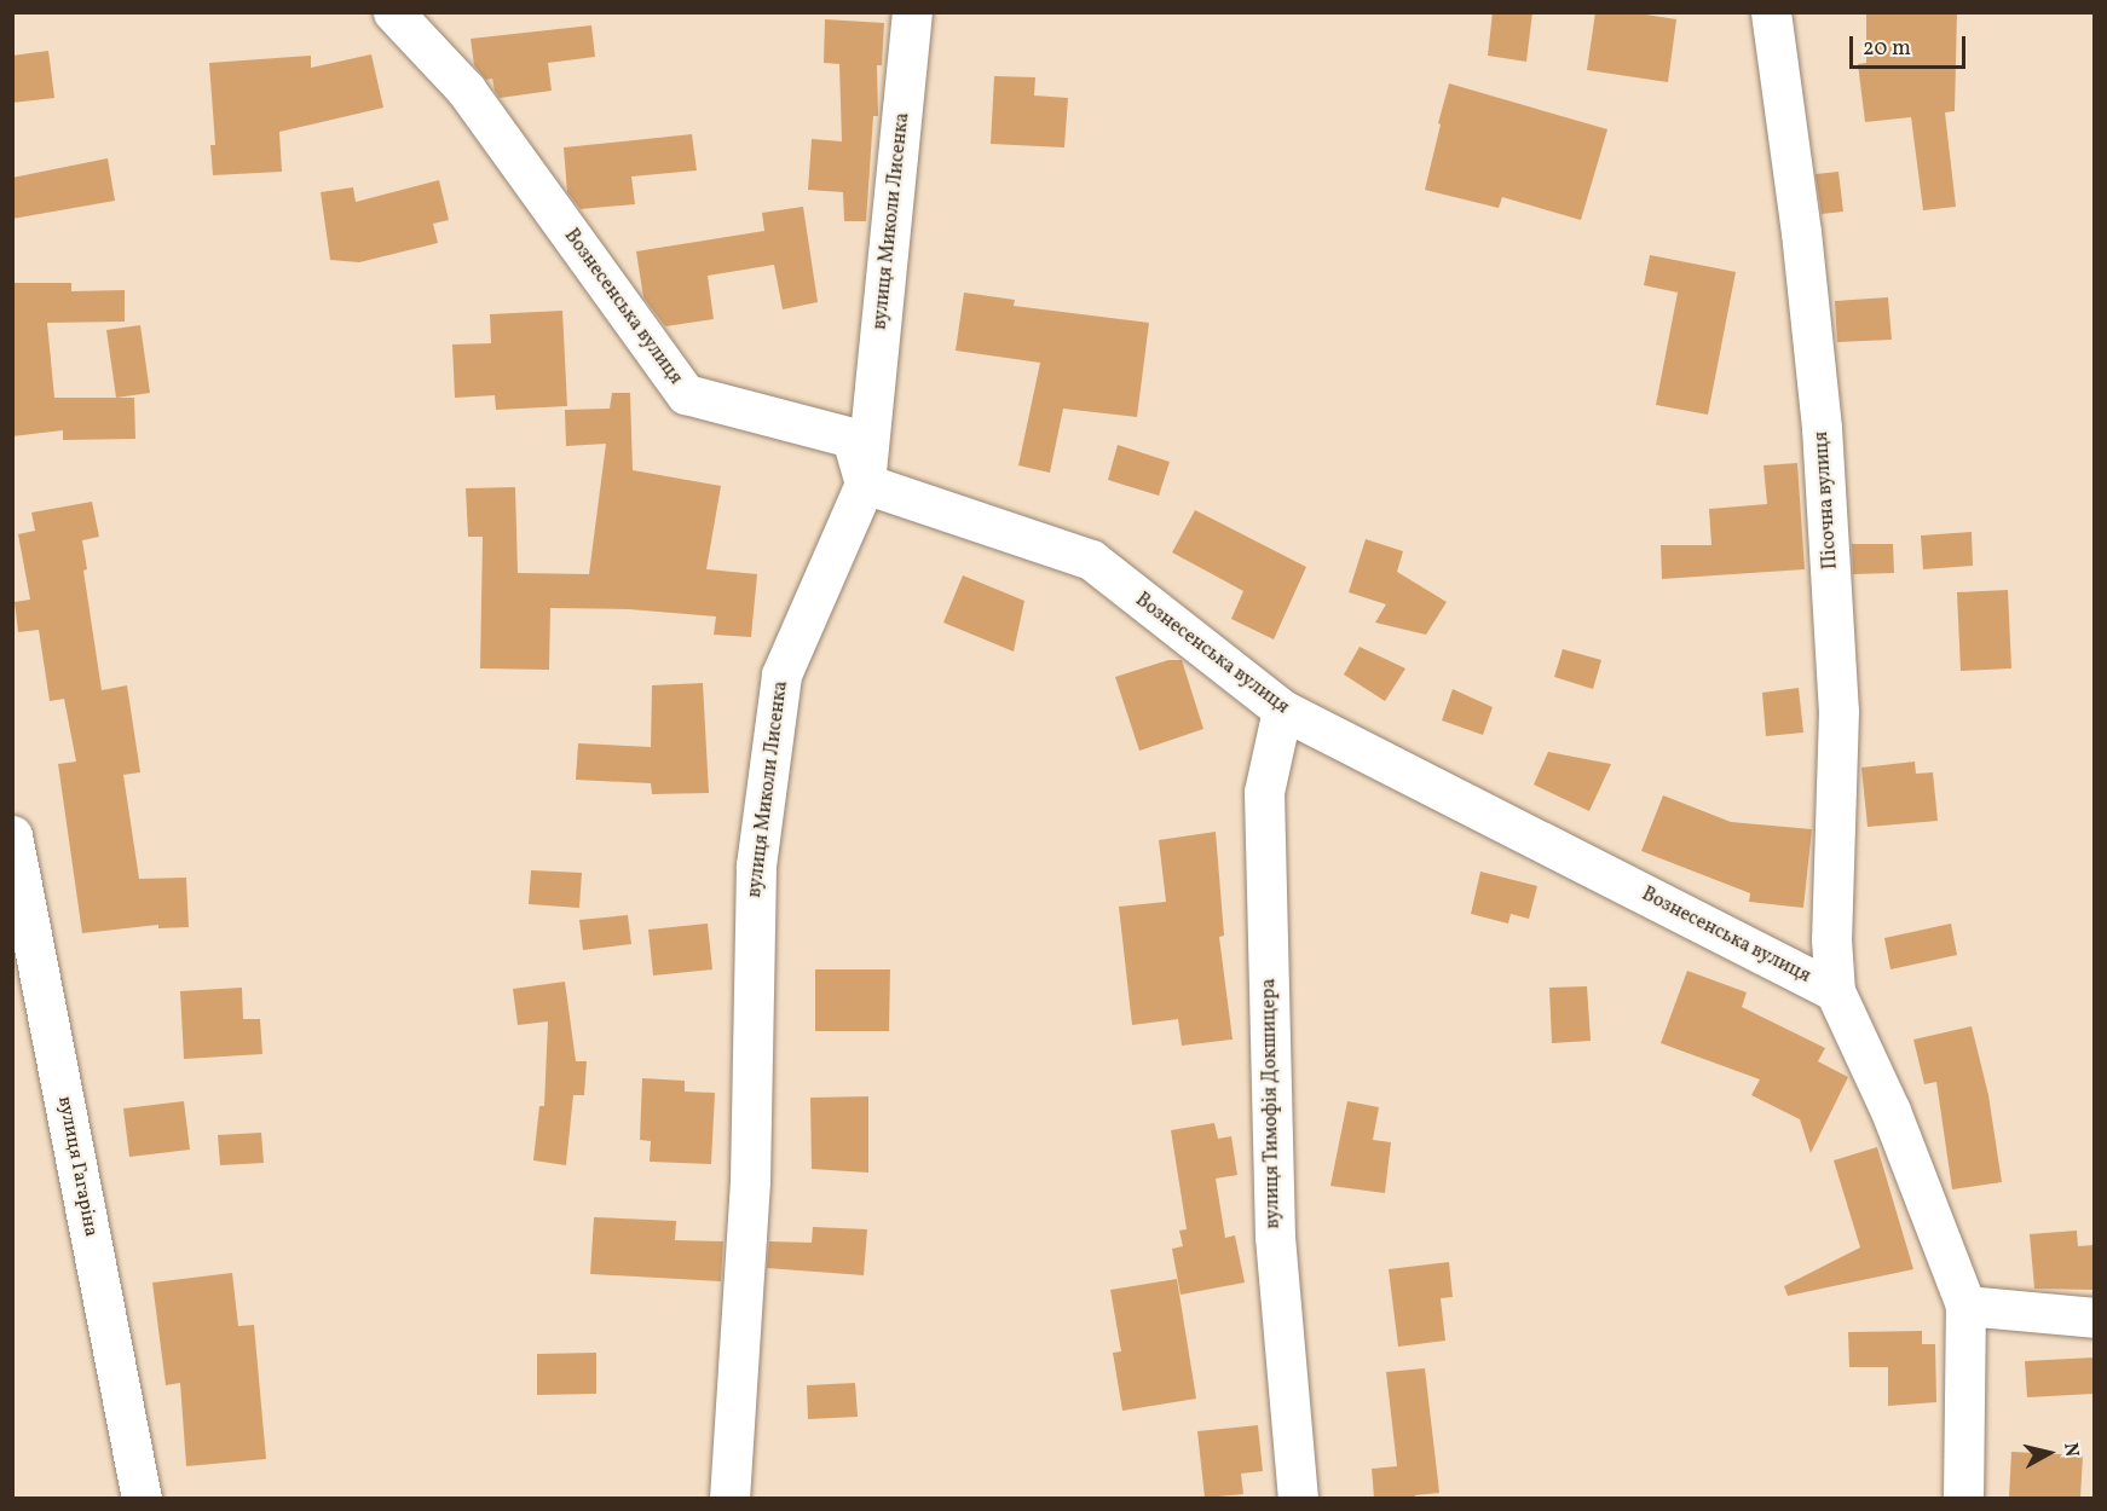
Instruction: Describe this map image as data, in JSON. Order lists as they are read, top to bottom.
{
  "streets": {
    "street": [
      "вулиця Миколи Лисенка",
      "Вознесенська вулиця",
      "Пісочна вулиця",
      "вулиця Тимофія Докшицера",
      "вулиця Гагаріна"
    ]
  },
  "crossings": [
    ["вулиця Миколи Лисенка", "Вознесенська вулиця"],
    ["Вознесенська вулиця", "Пісочна вулиця"],
    ["Вознесенська вулиця", "вулиця Тимофія Докшицера"]
  ],
  "scale_bar": "20 m",
  "north": "right"
}
